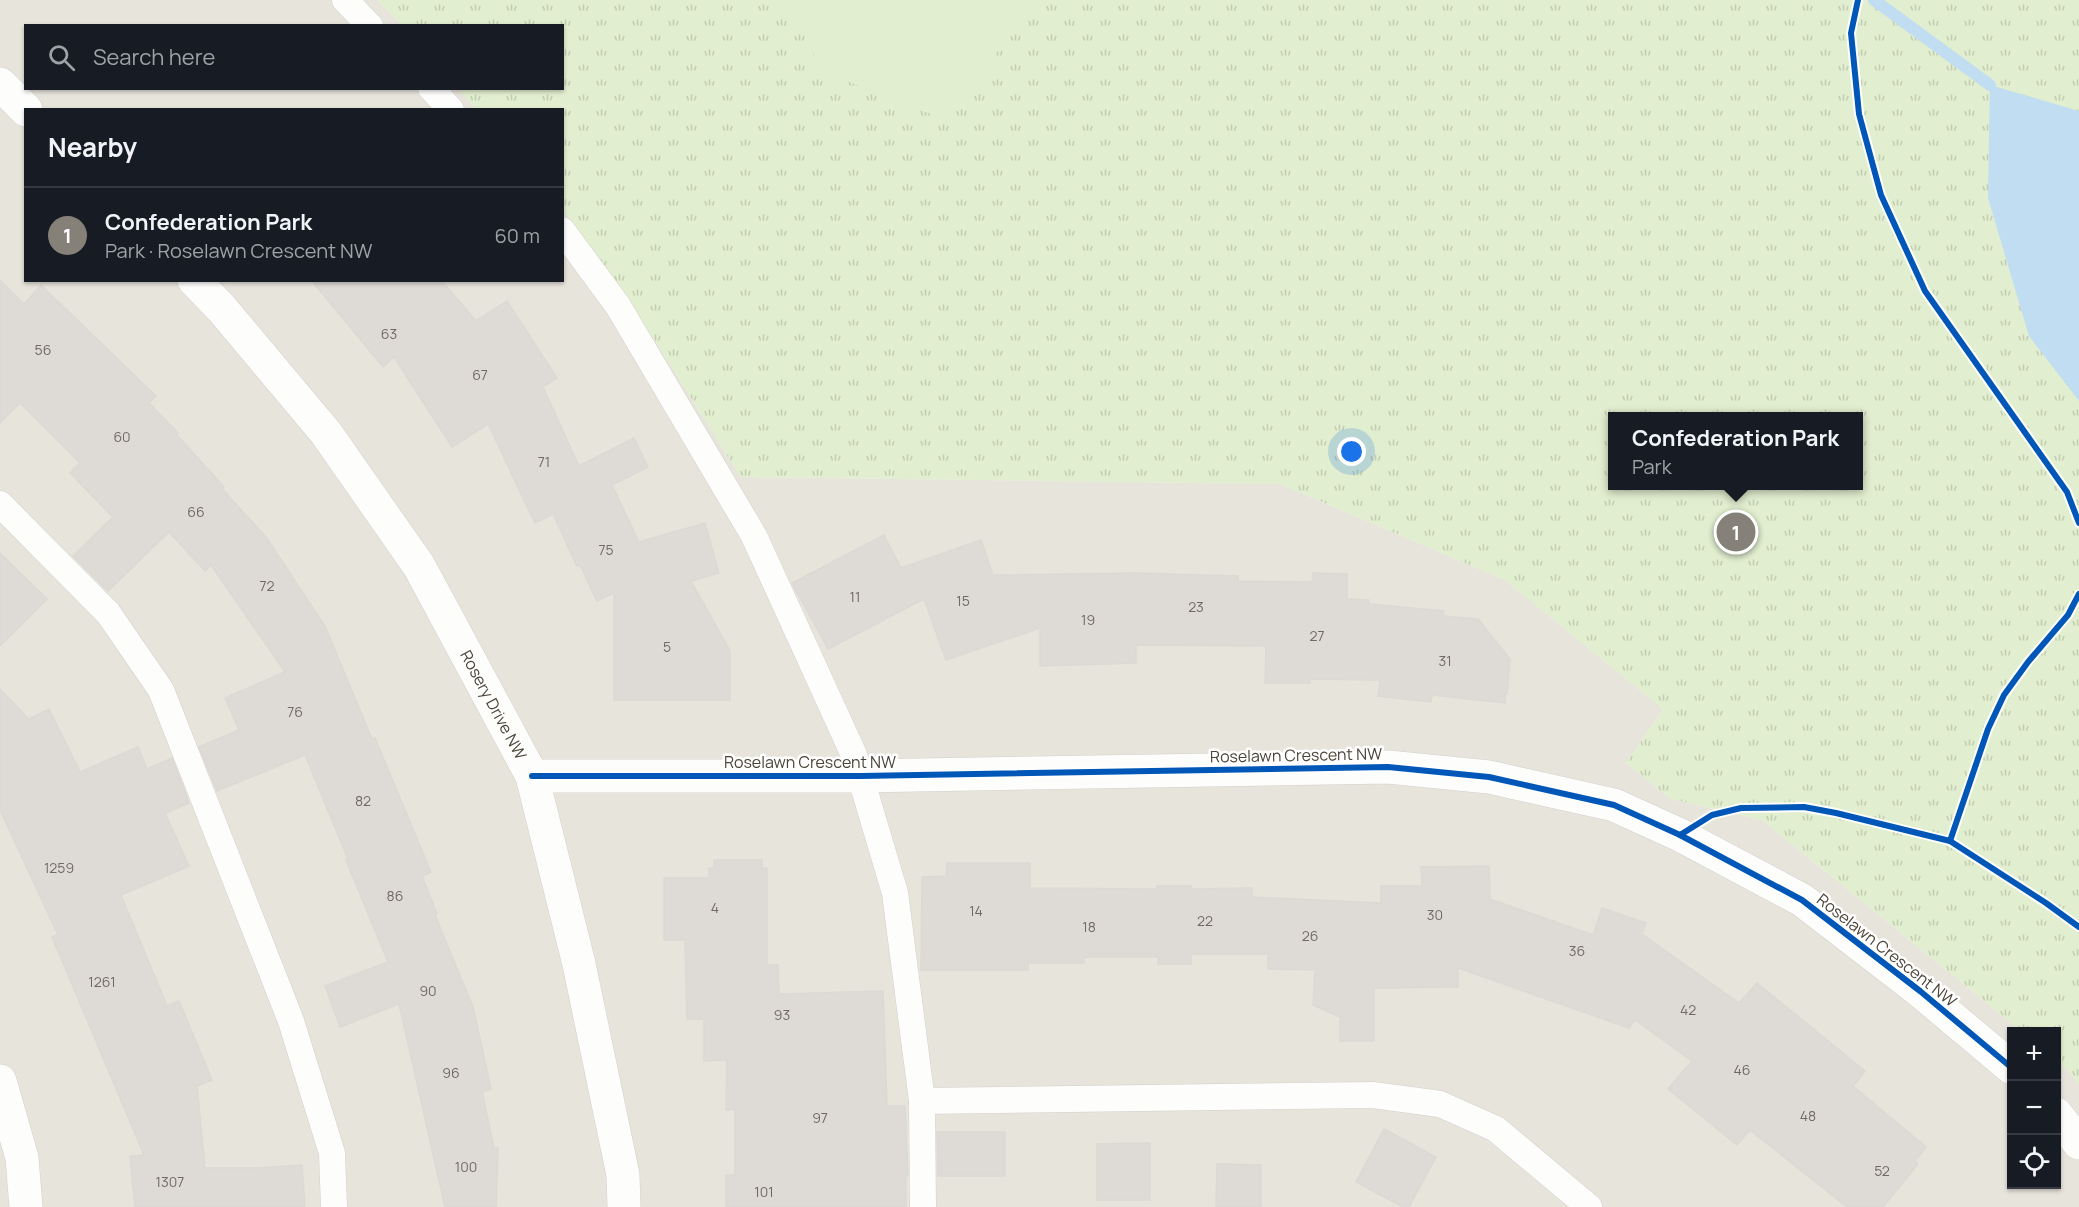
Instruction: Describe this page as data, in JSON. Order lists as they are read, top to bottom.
{
  "streets": {
    "street": ["Rosery Drive NW", "Roselawn Crescent NW"]
  },
  "crossings": [
    ["Rosery Drive NW", "Roselawn Crescent NW"]
  ],
  "house_numbers": [
    "63",
    "56",
    "67",
    "60",
    "71",
    "66",
    "75",
    "72",
    "11",
    "15",
    "23",
    "19",
    "27",
    "5",
    "31",
    "76",
    "82",
    "1259",
    "86",
    "4",
    "14",
    "30",
    "22",
    "18",
    "26",
    "36",
    "1261",
    "90",
    "42",
    "93",
    "46",
    "96",
    "48",
    "97",
    "100",
    "52",
    "1307",
    "101"
  ],
  "page": {
    "search": "Search here",
    "heading": "Nearby",
    "list": [
      {
        "mark": "1",
        "name": "Confederation Park",
        "note": "Park · Roselawn Crescent NW",
        "value": "60 m"
      }
    ],
    "popup": ["Confederation Park", "Park"],
    "pins": "1",
    "map_buttons": ["+", "−"]
  }
}
